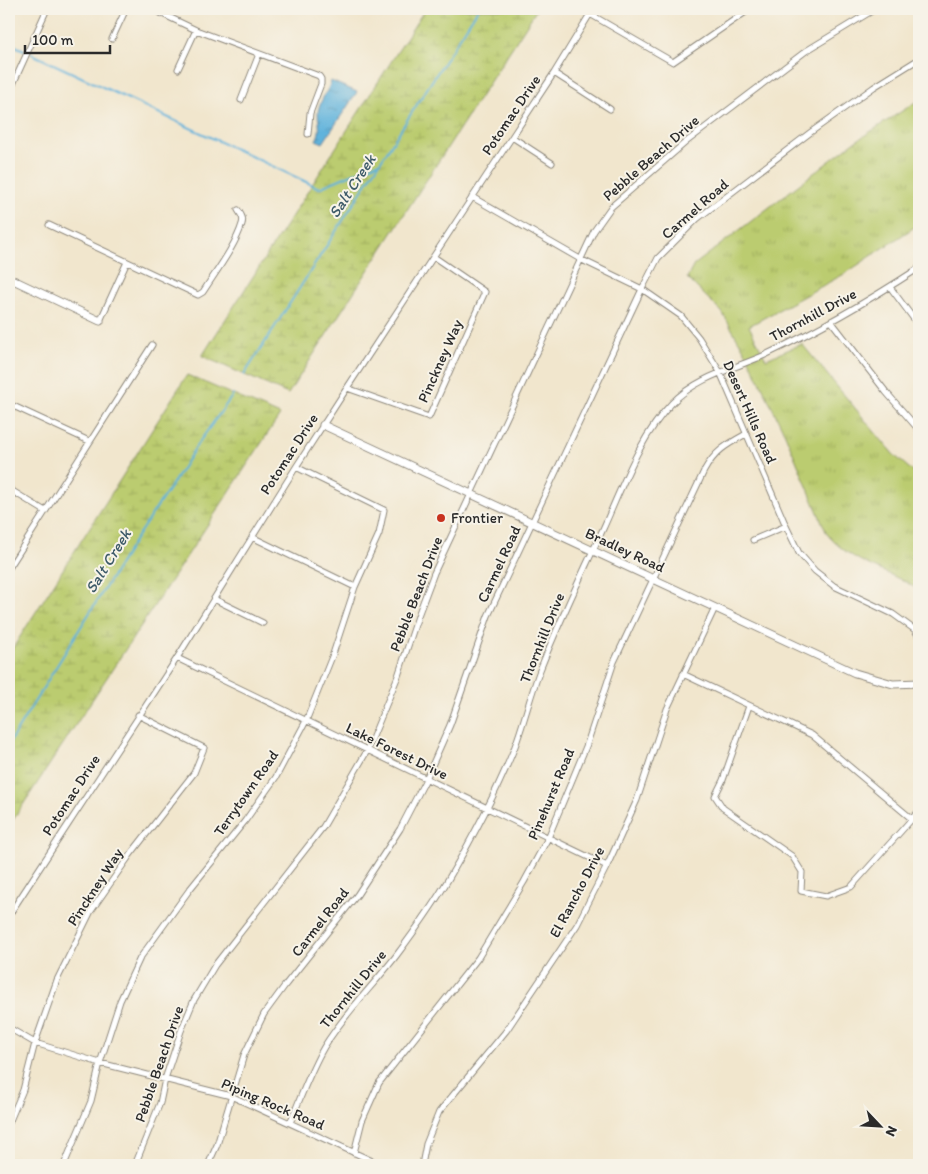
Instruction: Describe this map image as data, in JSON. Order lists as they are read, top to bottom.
{
  "streets": {
    "street": [
      "Potomac Drive",
      "Pebble Beach Drive",
      "Carmel Road",
      "Thornhill Drive",
      "Pinckney Way",
      "Desert Hills Road",
      "Bradley Road",
      "Lake Forest Drive",
      "Terrytown Road",
      "Pinehurst Road",
      "El Rancho Drive",
      "Piping Rock Road"
    ]
  },
  "crossings": [
    ["Potomac Drive", "Pinckney Way"],
    ["Potomac Drive", "Desert Hills Road"],
    ["Potomac Drive", "Bradley Road"],
    ["Potomac Drive", "Lake Forest Drive"],
    ["Potomac Drive", "Terrytown Road"],
    ["Pebble Beach Drive", "Desert Hills Road"],
    ["Pebble Beach Drive", "Bradley Road"],
    ["Pebble Beach Drive", "Lake Forest Drive"],
    ["Pebble Beach Drive", "Piping Rock Road"],
    ["Carmel Road", "Desert Hills Road"],
    ["Carmel Road", "Bradley Road"],
    ["Carmel Road", "Lake Forest Drive"],
    ["Carmel Road", "Piping Rock Road"],
    ["Thornhill Drive", "Desert Hills Road"],
    ["Thornhill Drive", "Bradley Road"],
    ["Thornhill Drive", "Lake Forest Drive"],
    ["Thornhill Drive", "Piping Rock Road"],
    ["Pinckney Way", "Piping Rock Road"],
    ["Desert Hills Road", "Pinehurst Road"],
    ["Bradley Road", "Pinehurst Road"],
    ["Bradley Road", "El Rancho Drive"],
    ["Lake Forest Drive", "Terrytown Road"],
    ["Lake Forest Drive", "Pinehurst Road"],
    ["Lake Forest Drive", "El Rancho Drive"],
    ["Terrytown Road", "Piping Rock Road"],
    ["Pinehurst Road", "Piping Rock Road"]
  ],
  "water": ["Salt Creek"],
  "places": ["Frontier"],
  "scale_bar": "100 m",
  "north": "bottom right"
}
